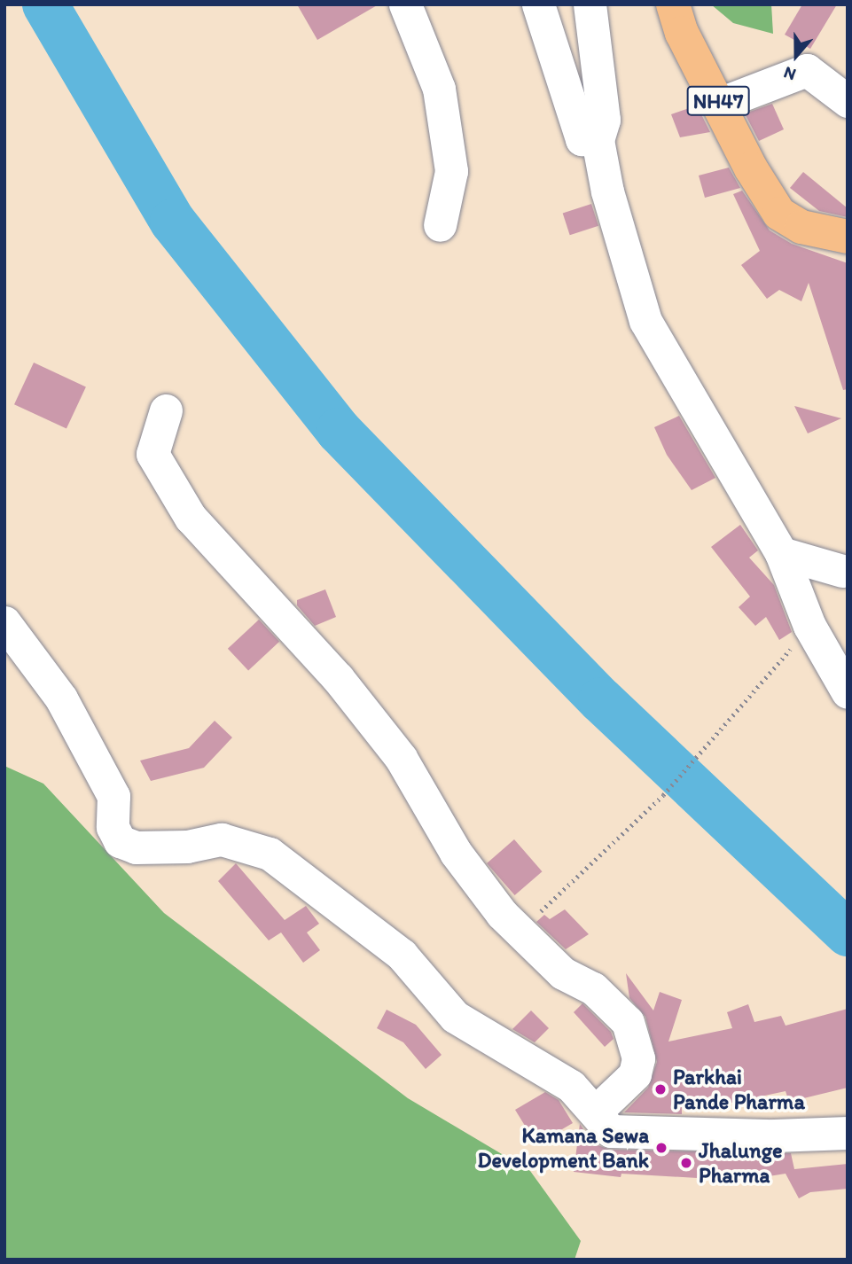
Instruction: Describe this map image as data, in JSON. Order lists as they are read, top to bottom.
{
  "streets": {
    "highway": ["NH47"]
  },
  "places": ["Parkhai Pande Pharma", "Kamana Sewa Development Bank", "Jhalunge Pharma"],
  "north": "bottom"
}
